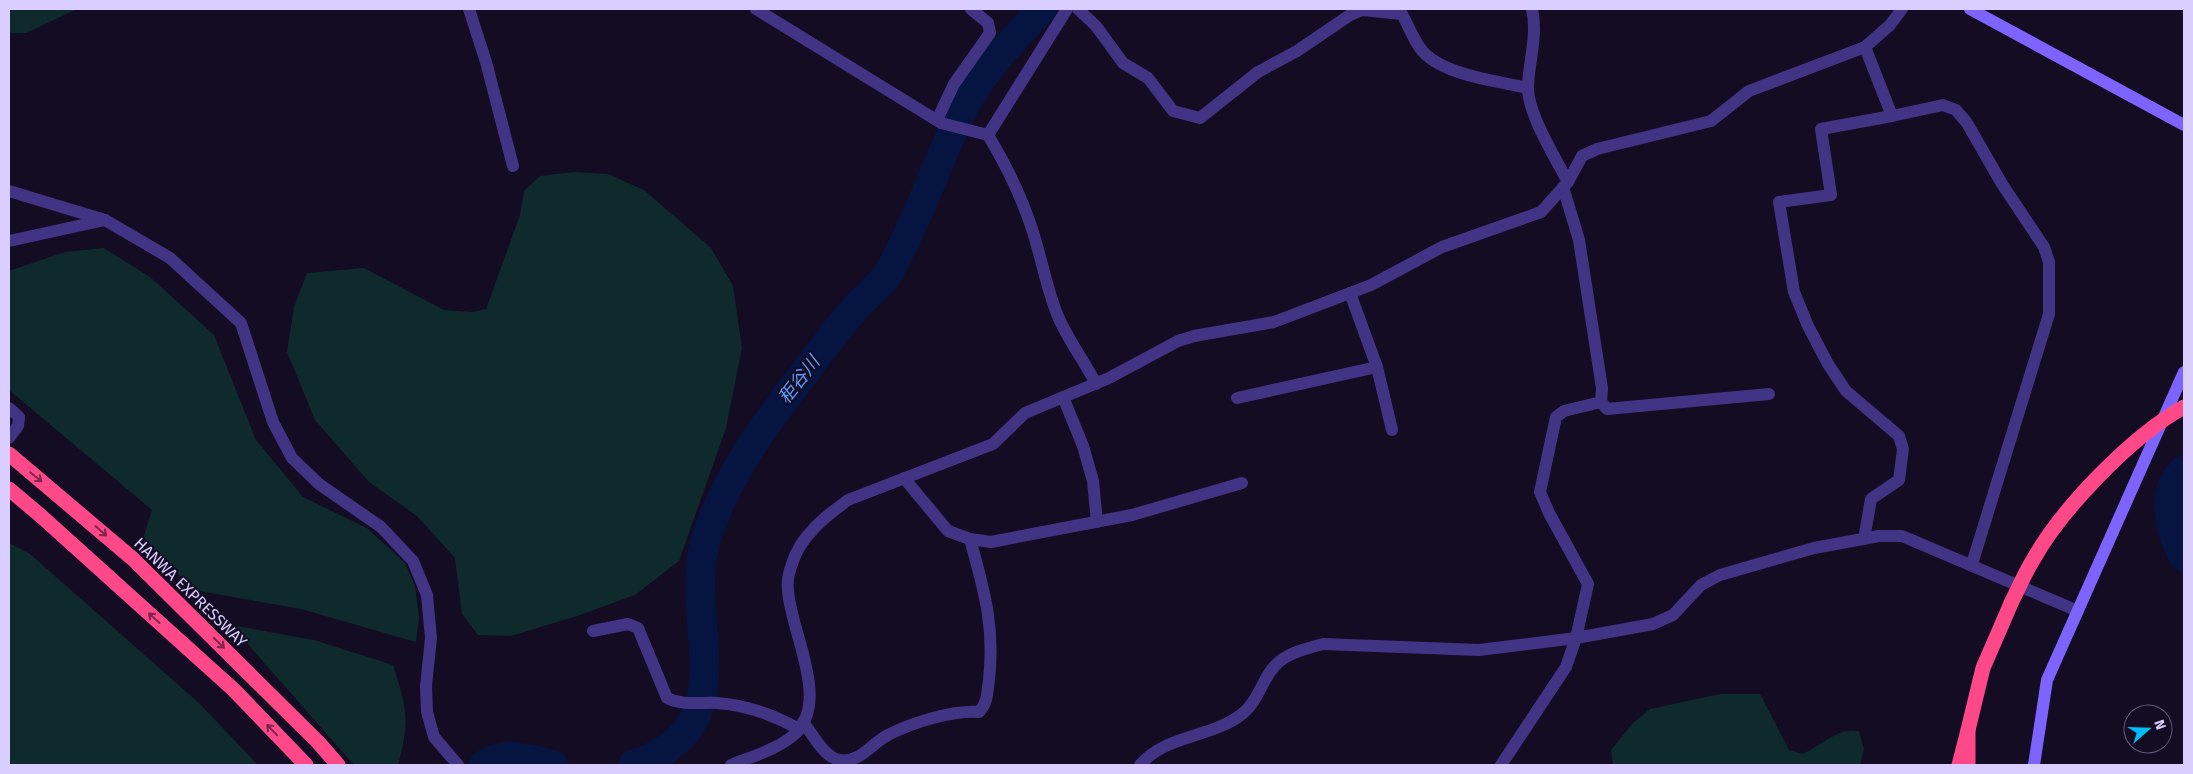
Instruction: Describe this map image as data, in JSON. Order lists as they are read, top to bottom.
{
  "streets": {
    "highway": ["HANWA EXPRESSWAY"]
  },
  "water": ["秬谷川"],
  "north": "right"
}
